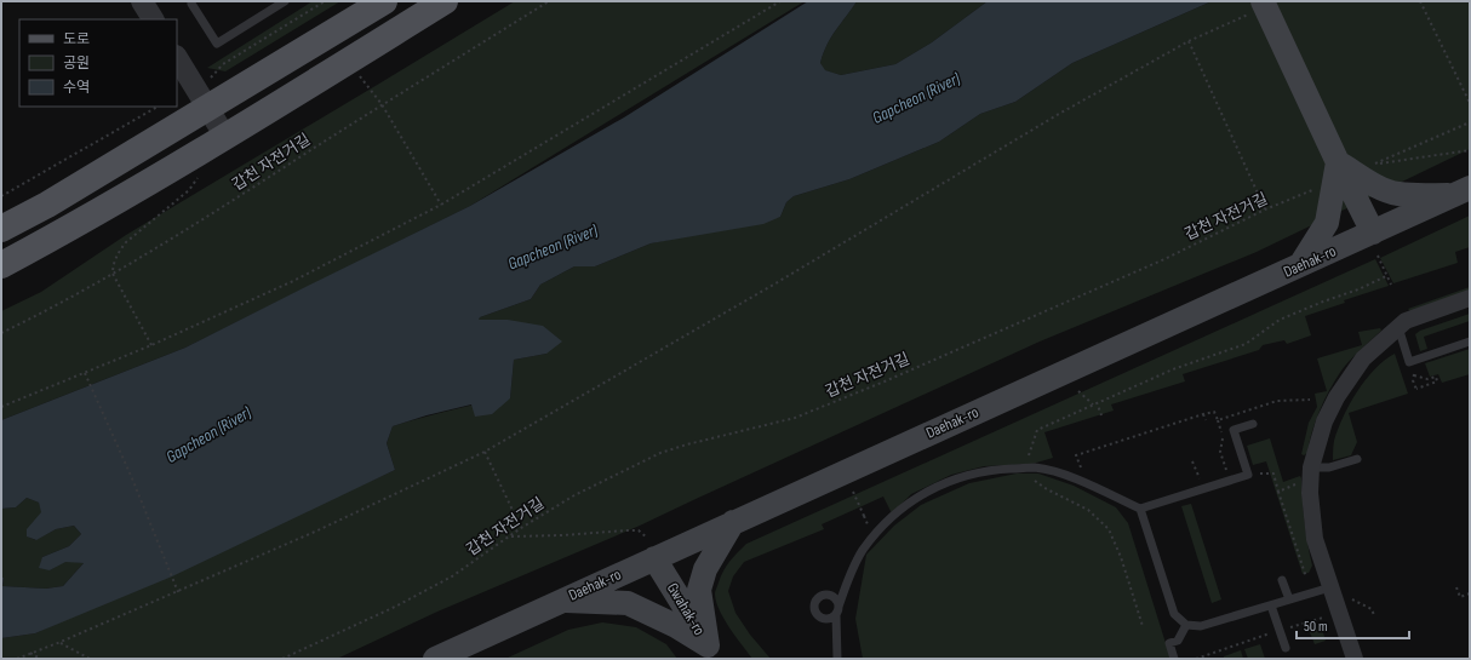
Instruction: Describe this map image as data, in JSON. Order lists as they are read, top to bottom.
{
  "streets": {
    "main road": ["Daehak-ro", "Gwahak-ro"],
    "path": ["갑천 자전거길"]
  },
  "crossings": [
    ["Daehak-ro", "Gwahak-ro"]
  ],
  "water": ["Gapcheon (River)"],
  "legend": ["도로", "공원", "수역"],
  "scale_bar": "50 m"
}
